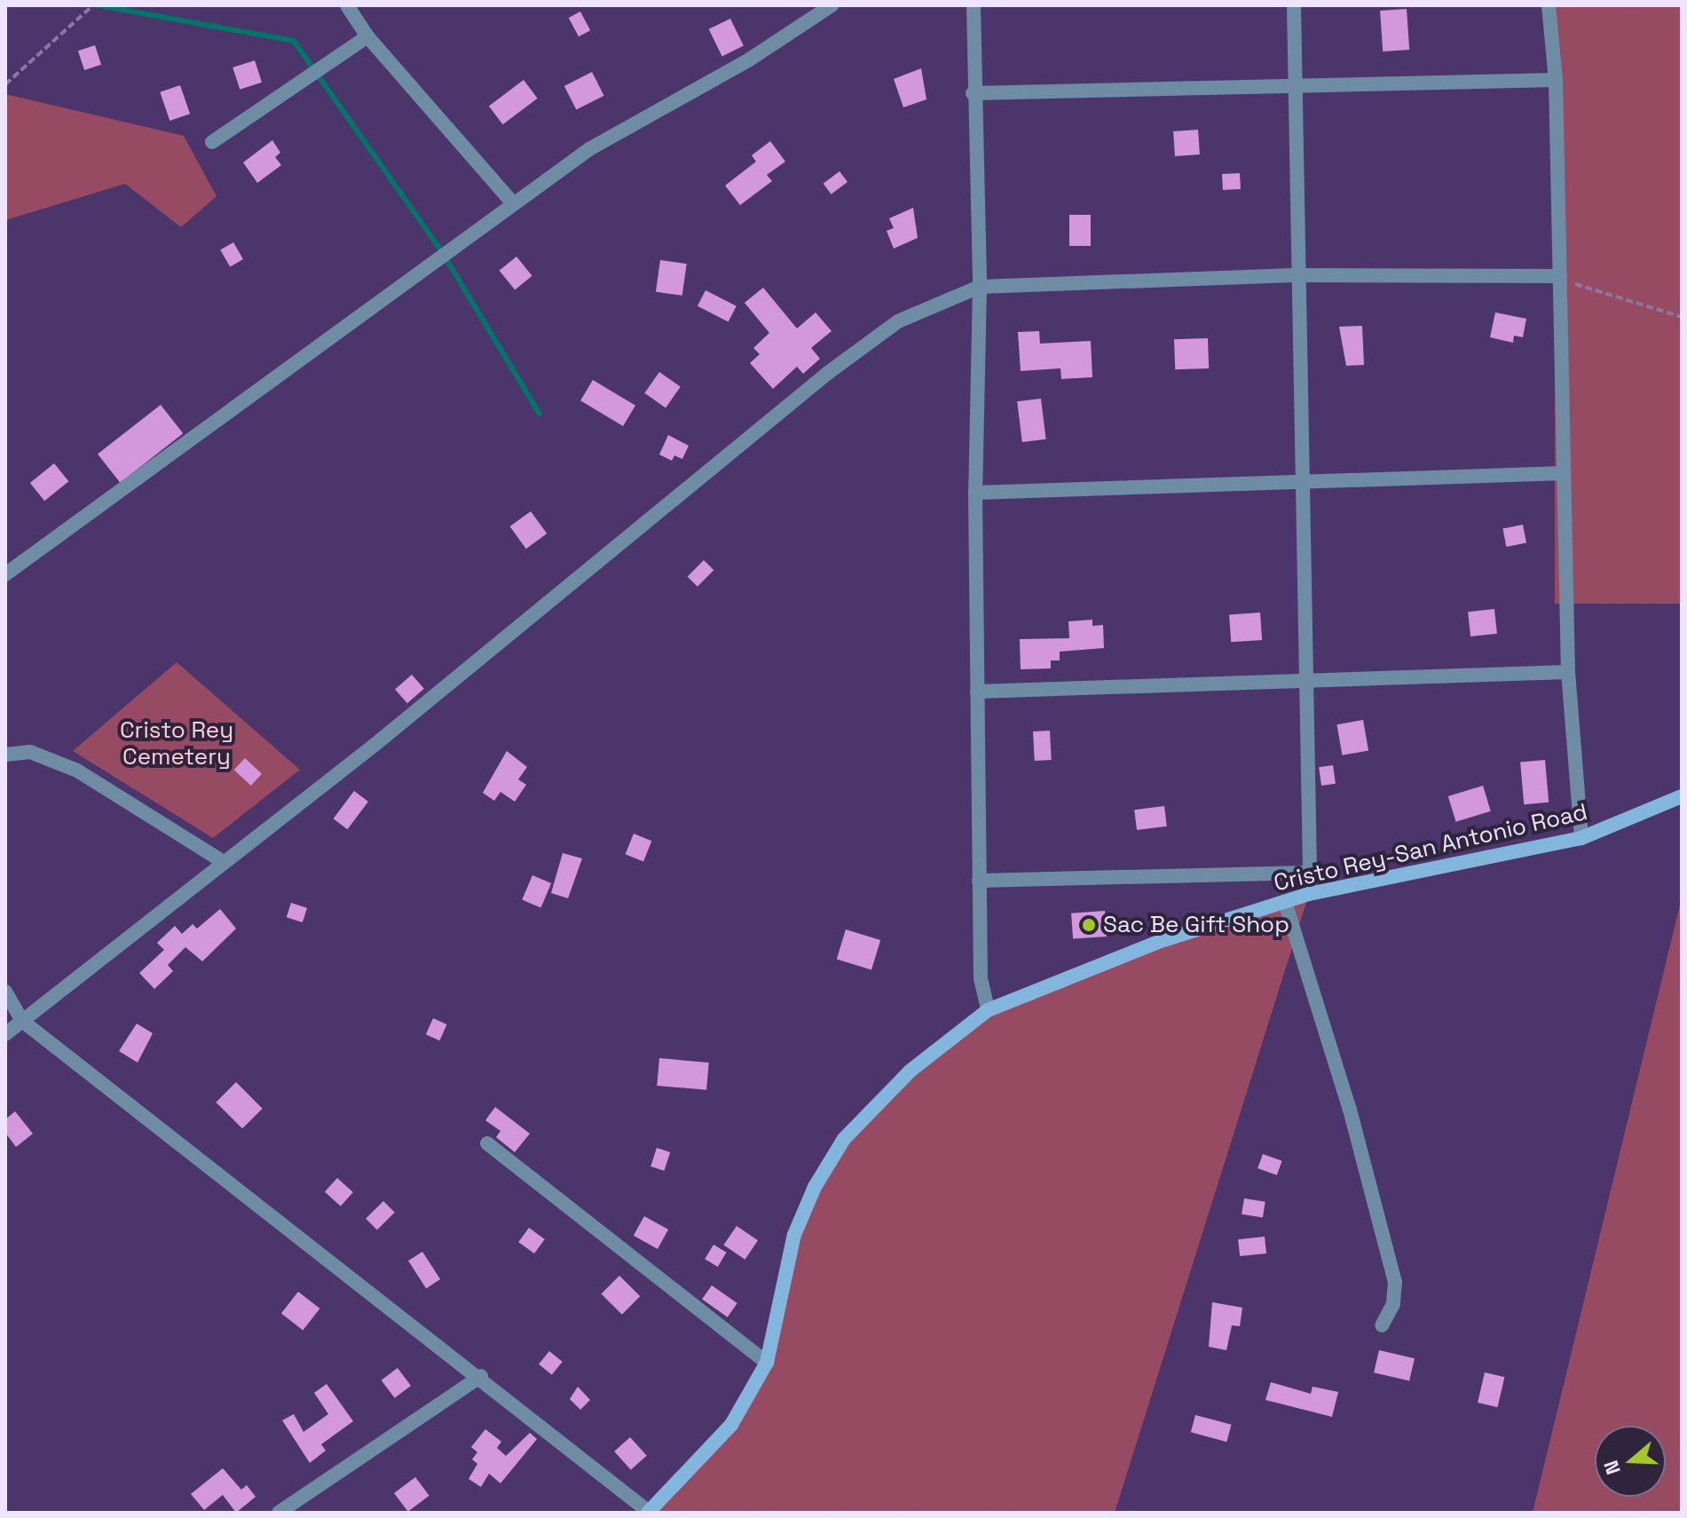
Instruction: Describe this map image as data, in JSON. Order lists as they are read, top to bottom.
{
  "streets": {
    "main road": ["Cristo Rey-San Antonio Road"]
  },
  "parks": ["Cristo Rey Cemetery"],
  "places": ["Sac Be Gift Shop"],
  "north": "left"
}
